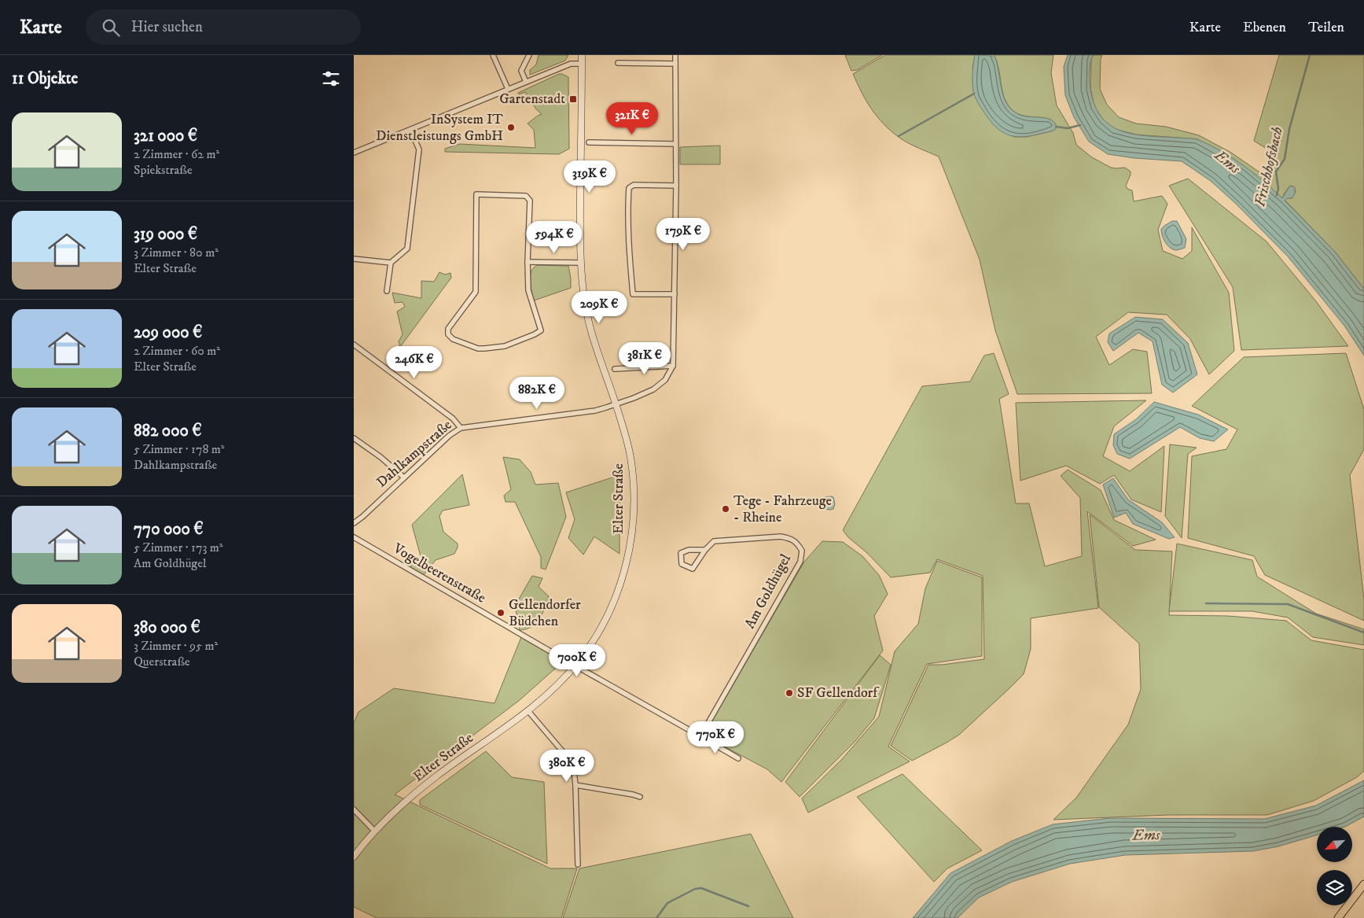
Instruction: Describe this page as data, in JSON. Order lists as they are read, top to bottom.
{
  "streets": {
    "main road": ["Elter Straße"],
    "street": ["Dahlkampstraße", "Vogelbeerenstraße", "Am Goldhügel"]
  },
  "crossings": [
    ["Dahlkampstraße", "Elter Straße"],
    ["Elter Straße", "Vogelbeerenstraße"]
  ],
  "water": ["Ems", "Frischhofsbach"],
  "places": {
    "transit": ["Gartenstadt"],
    "other": [
      "InSystem IT Dienstleistungs GmbH",
      "Tege - Fahrzeuge - Rheine",
      "Gellendorfer Büdchen",
      "SF Gellendorf"
    ]
  },
  "north": "bottom left",
  "page": {
    "header": "Karte",
    "search": "Hier suchen",
    "nav": ["Karte", "Ebenen", "Teilen"],
    "heading": "11 Objekte",
    "list": [
      {
        "name": "321 000 €",
        "note": "2 Zimmer · 62 m² · Spiekstraße"
      },
      {
        "name": "319 000 €",
        "note": "3 Zimmer · 80 m² · Elter Straße"
      },
      {
        "name": "209 000 €",
        "note": "2 Zimmer · 60 m² · Elter Straße"
      },
      {
        "name": "882 000 €",
        "note": "5 Zimmer · 178 m² · Dahlkampstraße"
      },
      {
        "name": "770 000 €",
        "note": "5 Zimmer · 173 m² · Am Goldhügel"
      },
      {
        "name": "380 000 €",
        "note": "3 Zimmer · 95 m² · Querstraße"
      }
    ],
    "price": [
      "321K €",
      "319K €",
      "179K €",
      "594K €",
      "209K €",
      "381K €",
      "246K €",
      "882K €",
      "700K €",
      "770K €",
      "380K €"
    ]
  }
}
